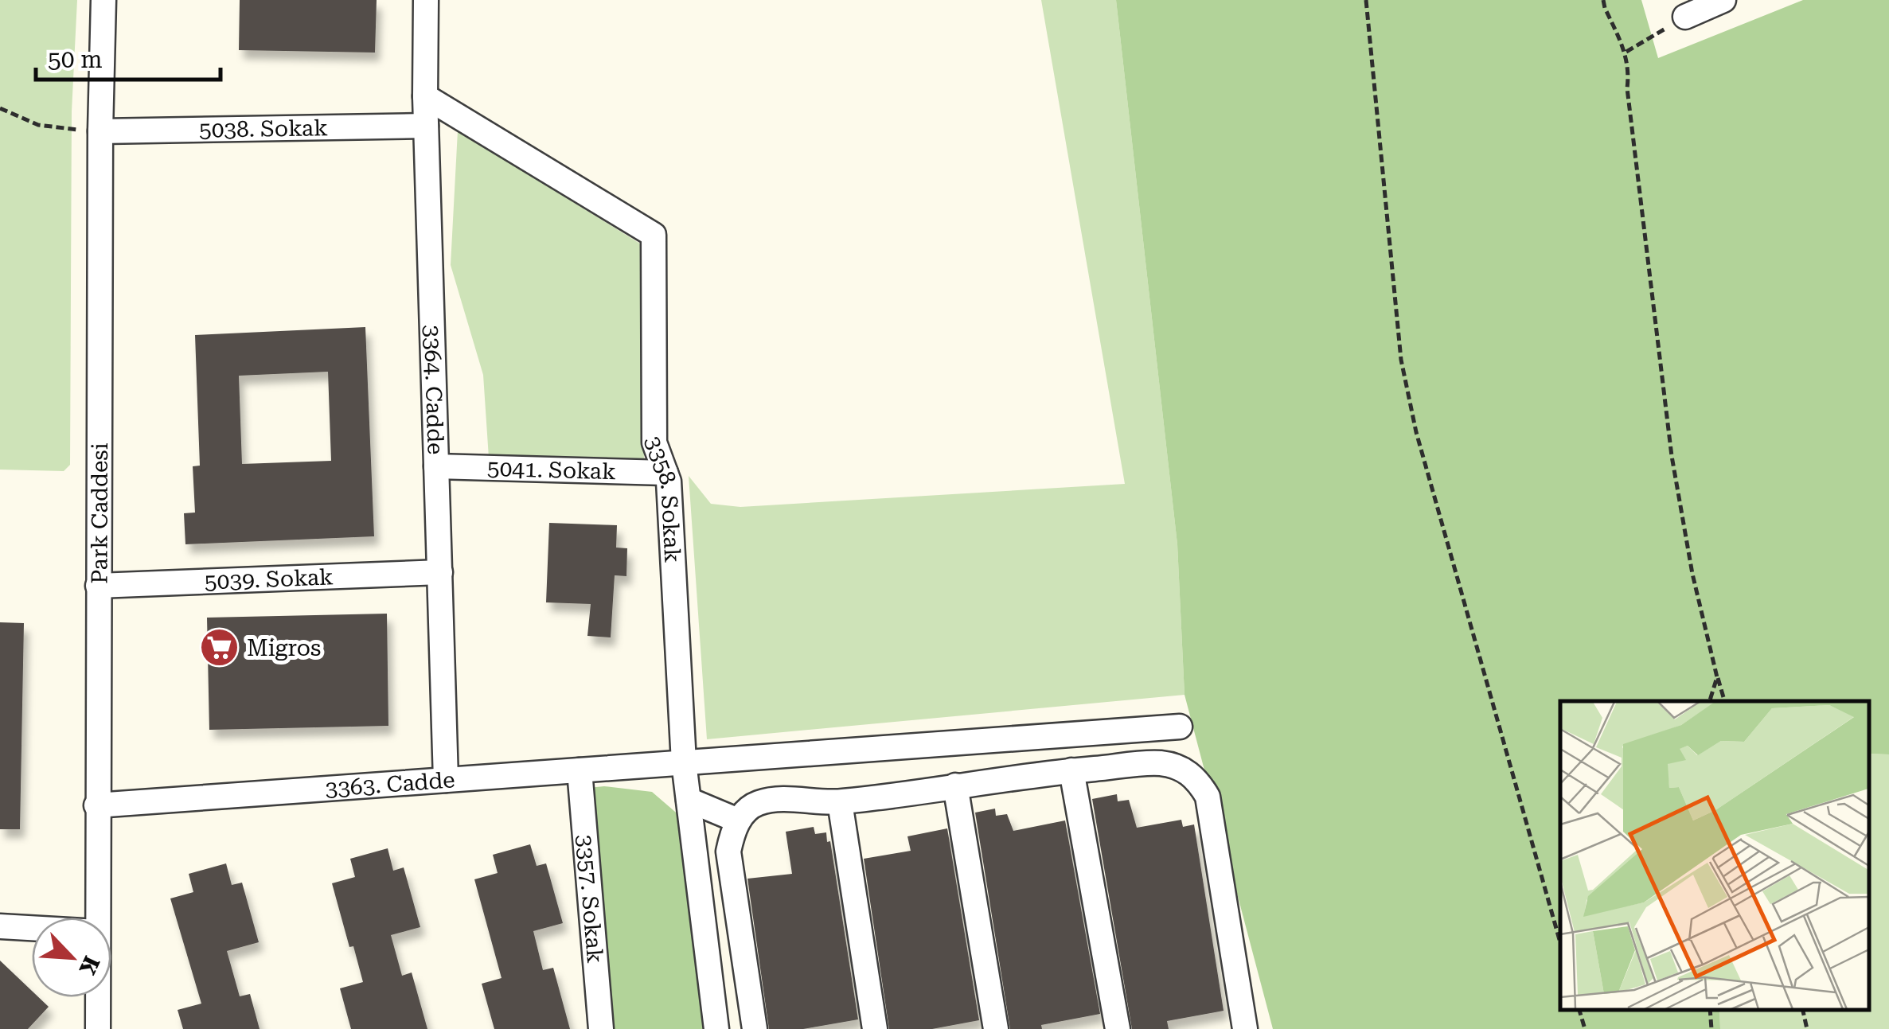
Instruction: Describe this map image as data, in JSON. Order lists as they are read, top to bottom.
{
  "streets": {
    "street": [
      "5038. Sokak",
      "3364. Cadde",
      "5041. Sokak",
      "3358. Sokak",
      "Park Caddesi",
      "5039. Sokak",
      "3363. Cadde",
      "3357. Sokak"
    ]
  },
  "crossings": [
    ["5038. Sokak", "3364. Cadde"],
    ["5038. Sokak", "Park Caddesi"],
    ["3364. Cadde", "5041. Sokak"],
    ["3364. Cadde", "3358. Sokak"],
    ["3364. Cadde", "5039. Sokak"],
    ["3364. Cadde", "3363. Cadde"],
    ["5041. Sokak", "3358. Sokak"],
    ["3358. Sokak", "3363. Cadde"],
    ["Park Caddesi", "5039. Sokak"],
    ["Park Caddesi", "3363. Cadde"],
    ["3363. Cadde", "3357. Sokak"]
  ],
  "places": {
    "supermarket": ["Migros"]
  },
  "scale_bar": "50 m",
  "north": "bottom right"
}
